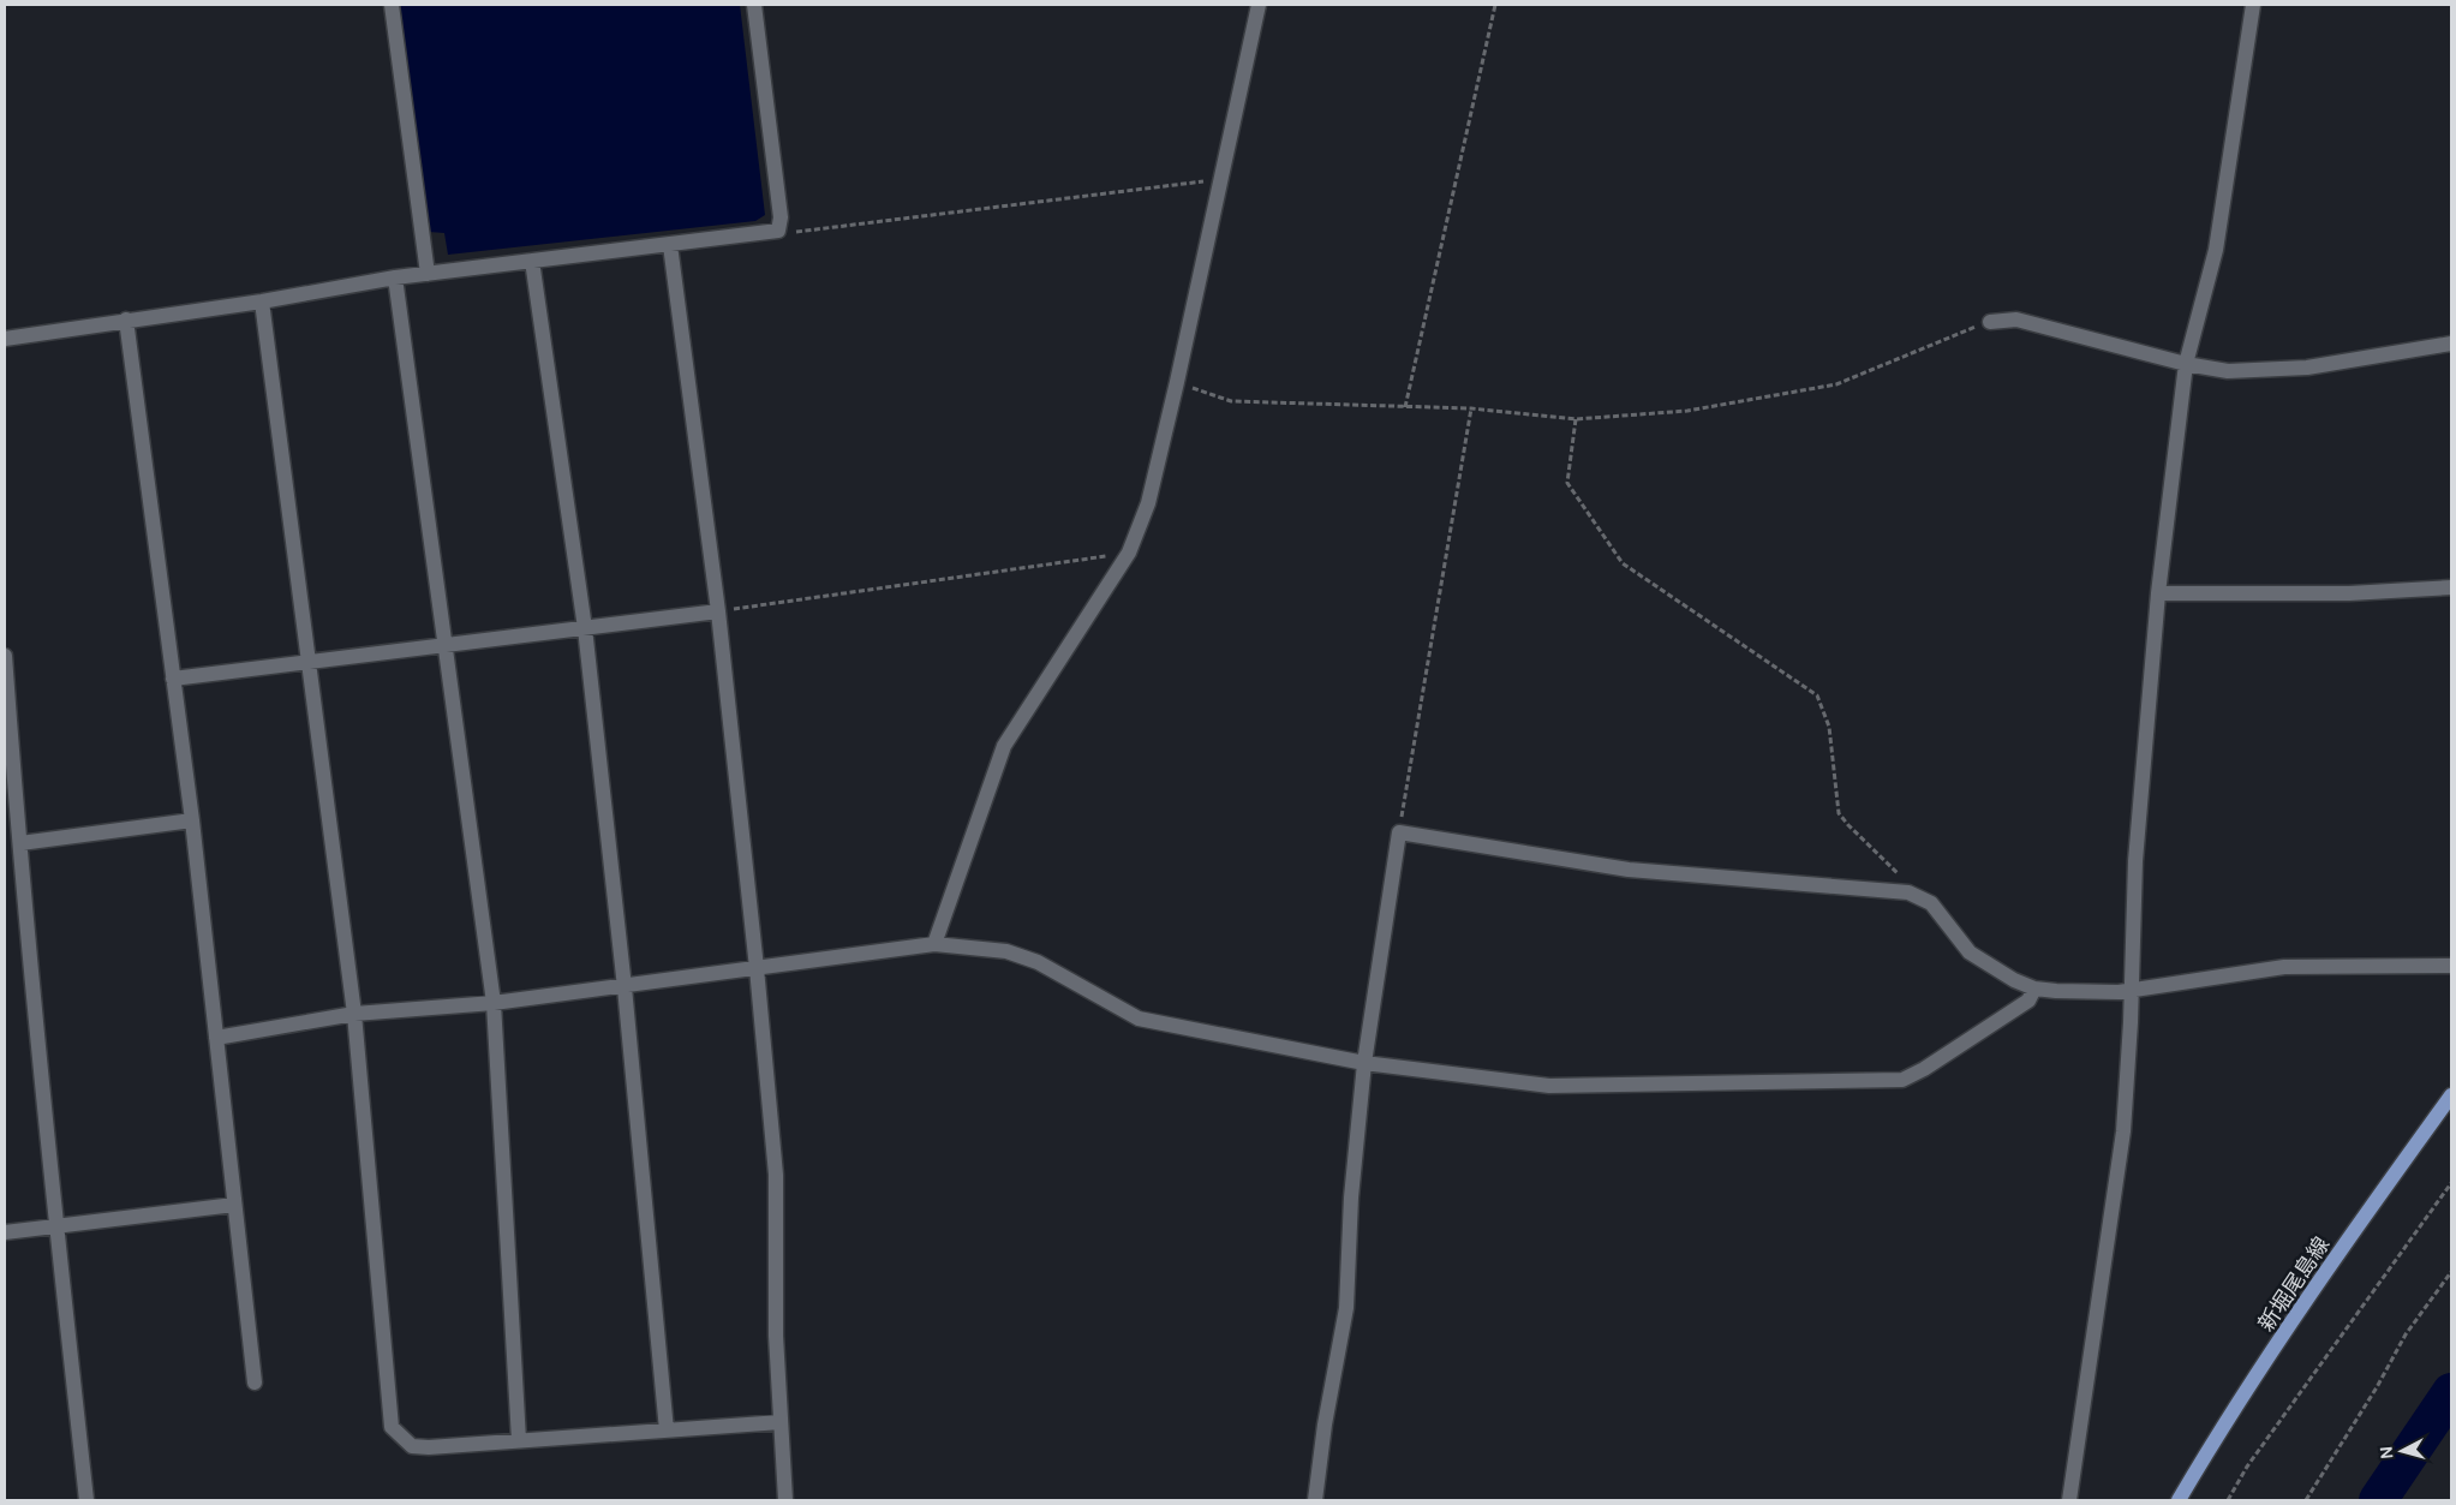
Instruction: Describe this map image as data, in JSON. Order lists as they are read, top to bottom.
{
  "streets": {
    "main road": ["新堀尾島線"]
  },
  "north": "left"
}
